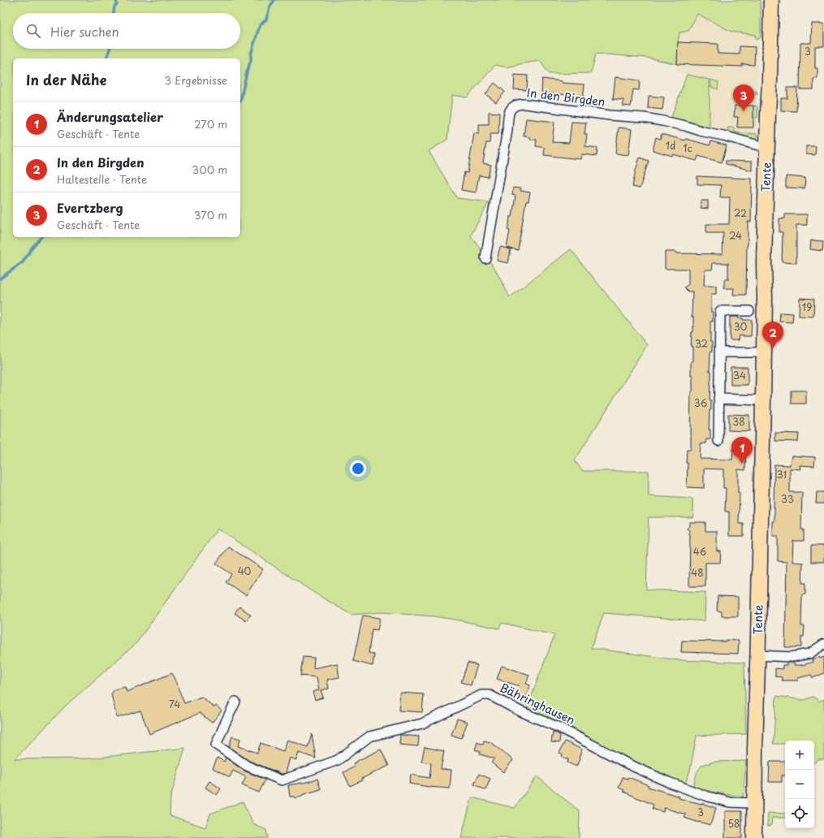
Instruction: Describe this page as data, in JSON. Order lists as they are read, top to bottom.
{
  "streets": {
    "main road": ["Tente"],
    "street": ["In den Birgden", "Bähringhausen"]
  },
  "crossings": [
    ["In den Birgden", "Tente"],
    ["Tente", "Bähringhausen"]
  ],
  "house_numbers": [
    "3",
    "1d",
    "1c",
    "22",
    "24",
    "19",
    "30",
    "32",
    "34",
    "36",
    "38",
    "31",
    "33",
    "46",
    "40",
    "48",
    "74",
    "3",
    "58"
  ],
  "page": {
    "search": "Hier suchen",
    "heading": ["In der Nähe", "3 Ergebnisse"],
    "pins": ["3", "2", "1"],
    "list": [
      {
        "mark": "1",
        "name": "Änderungsatelier",
        "note": "Geschäft · Tente",
        "value": "270 m"
      },
      {
        "mark": "2",
        "name": "In den Birgden",
        "note": "Haltestelle · Tente",
        "value": "300 m"
      },
      {
        "mark": "3",
        "name": "Evertzberg",
        "note": "Geschäft · Tente",
        "value": "370 m"
      }
    ],
    "map_buttons": ["+", "−"]
  }
}
